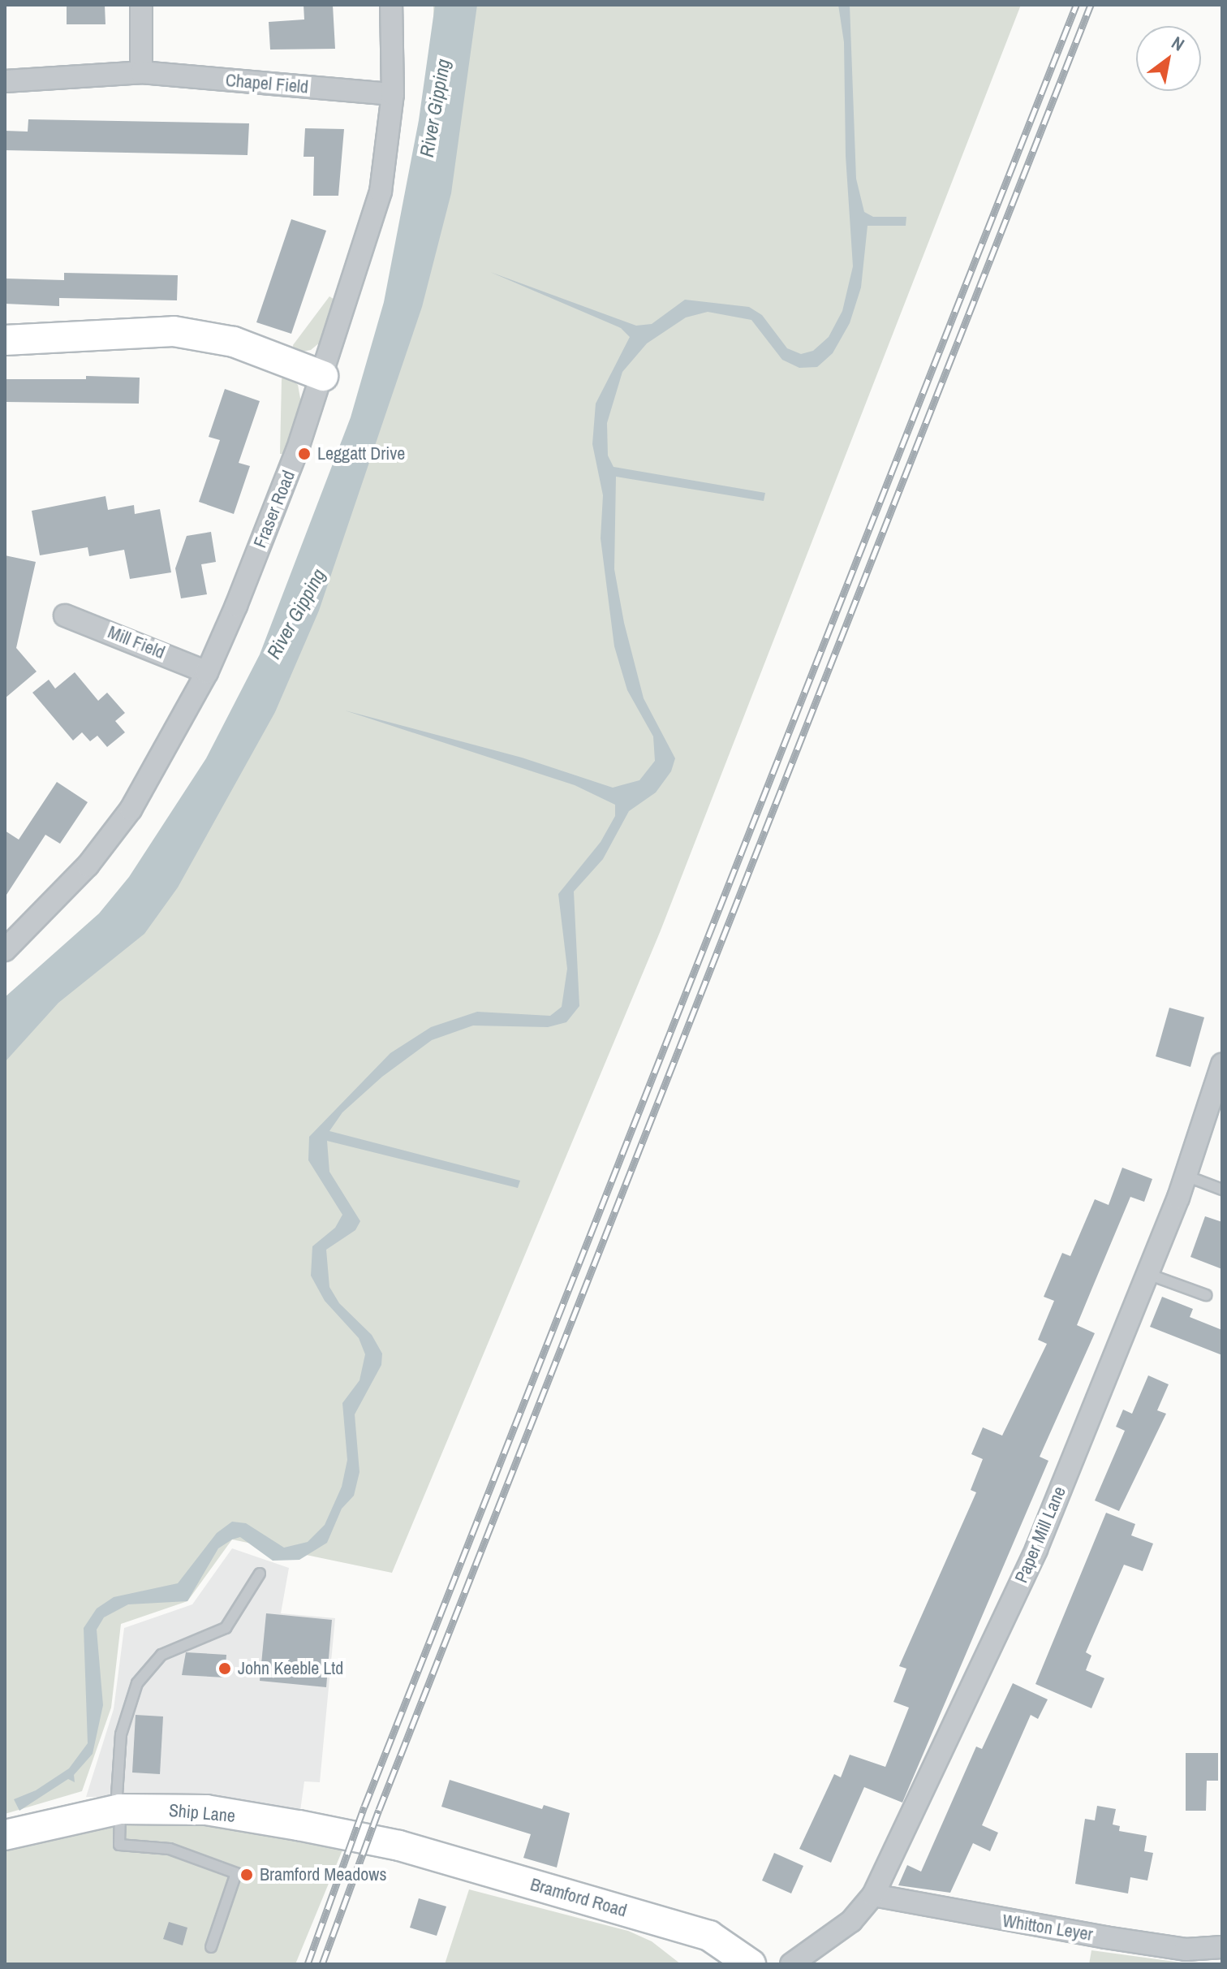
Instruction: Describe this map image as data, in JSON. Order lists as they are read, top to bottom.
{
  "streets": {
    "main road": ["Ship Lane", "Bramford Road"],
    "street": [
      "Chapel Field",
      "Fraser Road",
      "Mill Field",
      "Paper Mill Lane",
      "Whitton Leyer"
    ]
  },
  "crossings": [
    ["Chapel Field", "Fraser Road"],
    ["Fraser Road", "Mill Field"],
    ["Paper Mill Lane", "Whitton Leyer"],
    ["Ship Lane", "Bramford Road"]
  ],
  "water": ["River Gipping"],
  "places": ["Leggatt Drive", "John Keeble Ltd", "Bramford Meadows"],
  "north": "top right"
}
